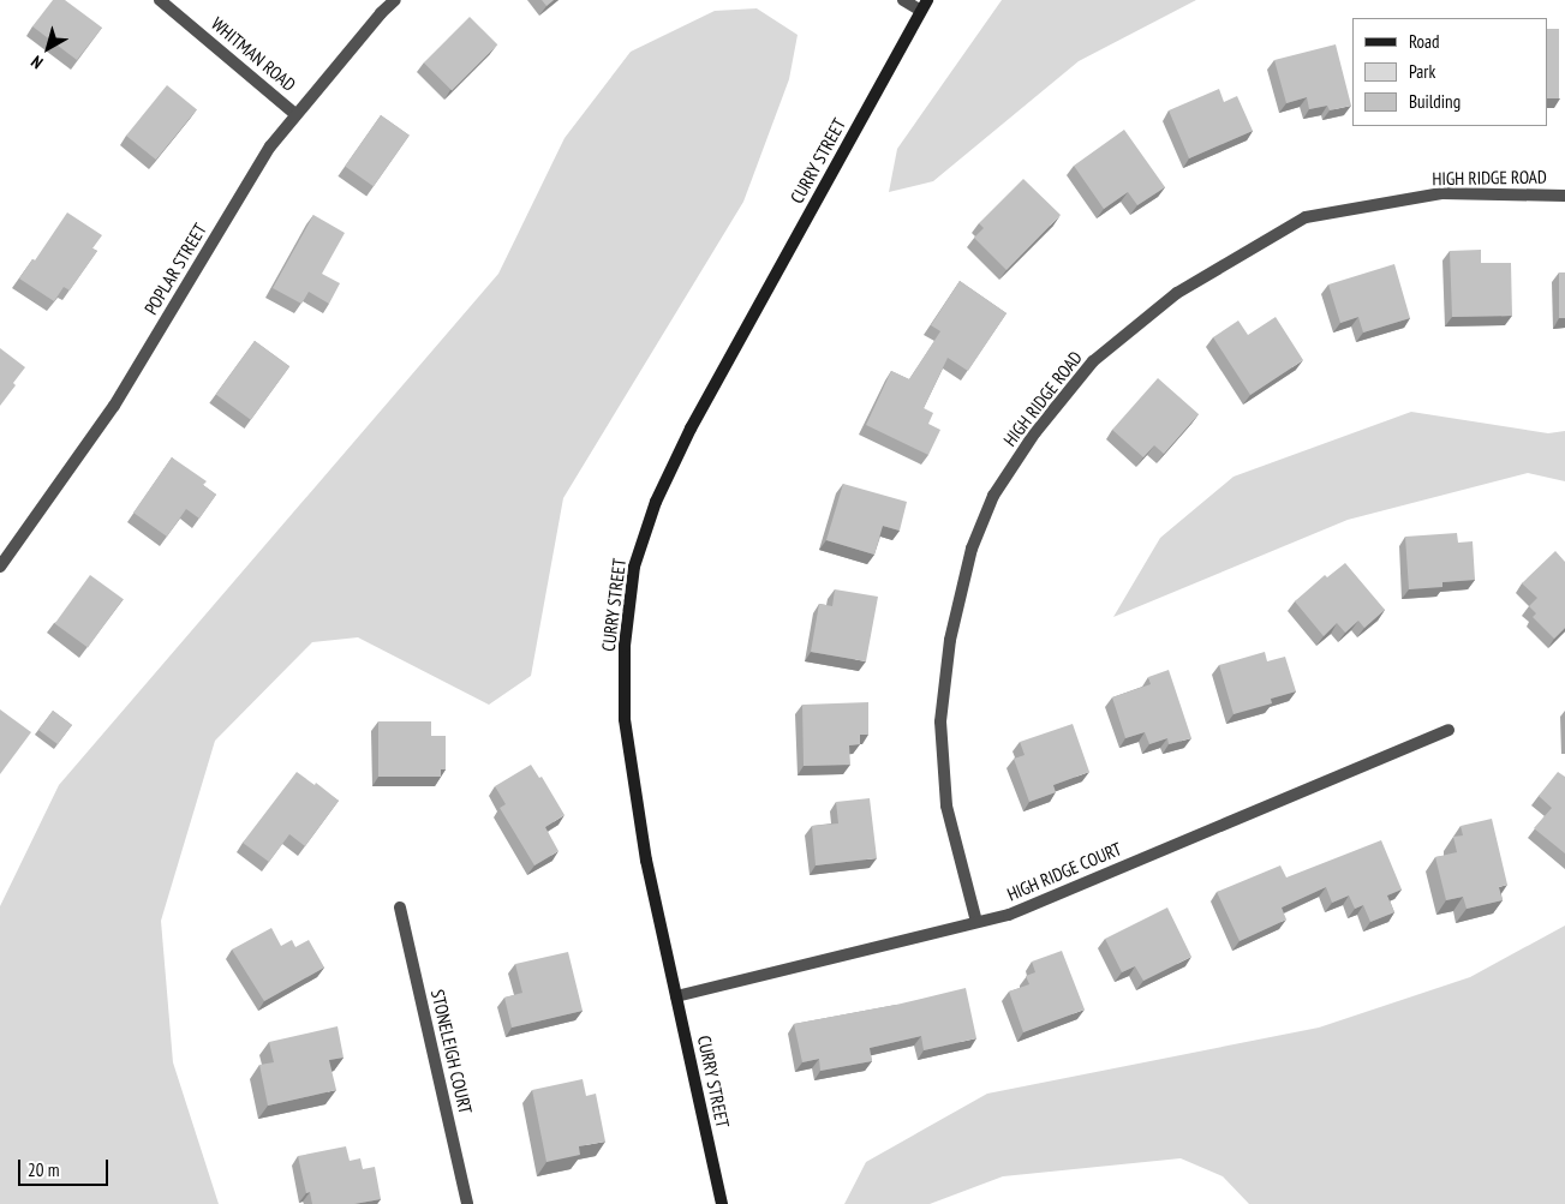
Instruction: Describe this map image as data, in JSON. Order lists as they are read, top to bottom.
{
  "streets": {
    "street": [
      "WHITMAN ROAD",
      "CURRY STREET",
      "HIGH RIDGE ROAD",
      "POPLAR STREET",
      "HIGH RIDGE COURT",
      "STONELEIGH COURT"
    ]
  },
  "crossings": [
    ["WHITMAN ROAD", "POPLAR STREET"],
    ["CURRY STREET", "HIGH RIDGE COURT"],
    ["HIGH RIDGE ROAD", "HIGH RIDGE COURT"]
  ],
  "legend": ["Road", "Park", "Building"],
  "scale_bar": "20 m",
  "north": "bottom left"
}
